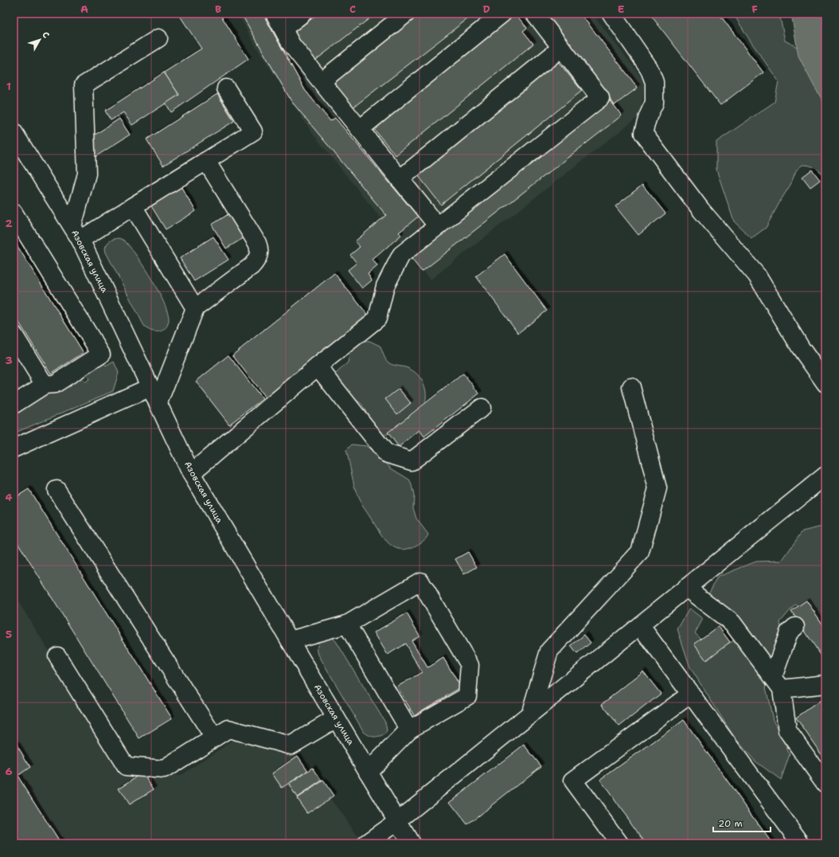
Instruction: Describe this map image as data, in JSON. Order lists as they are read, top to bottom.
{
  "streets": {
    "street": ["Азовская улица"]
  },
  "scale_bar": "20 m",
  "north": "top right",
  "grid": {
    "columns": [
      "A",
      "B",
      "C",
      "D",
      "E",
      "F"
    ],
    "rows": [
      "1",
      "2",
      "3",
      "4",
      "5",
      "6"
    ]
  }
}
